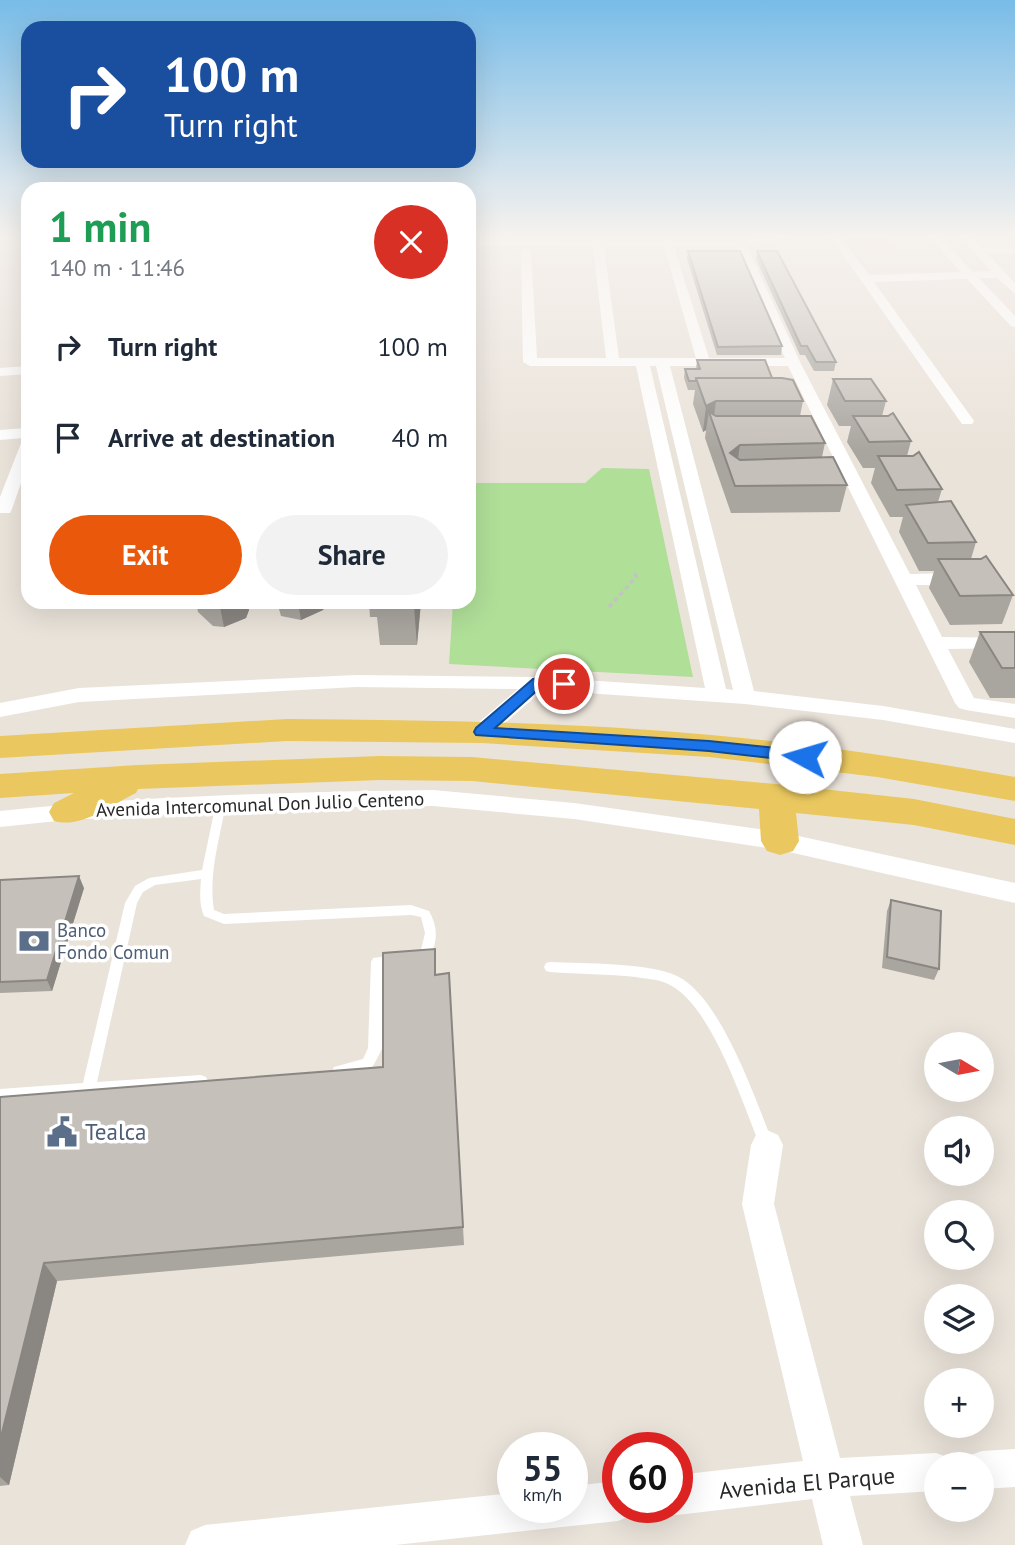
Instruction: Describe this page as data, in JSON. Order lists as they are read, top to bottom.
{
  "streets": {
    "main road": ["Avenida Intercomunal Don Julio Centeno"],
    "street": ["Avenida El Parque"]
  },
  "places": {
    "bank": ["Banco Fondo Comun"],
    "public building": ["Tealca"]
  },
  "north": "right",
  "page": {
    "turn": ["100 m", "Turn right"],
    "heading": ["1 min", "140 m · 11:46"],
    "list": [
      {
        "name": "Turn right",
        "value": "100 m"
      },
      {
        "name": "Arrive at destination",
        "value": "40 m"
      }
    ],
    "buttons": ["Exit", "Share"],
    "map_buttons": ["+", "−"],
    "speed": "55 km/h",
    "limit": "60"
  }
}
